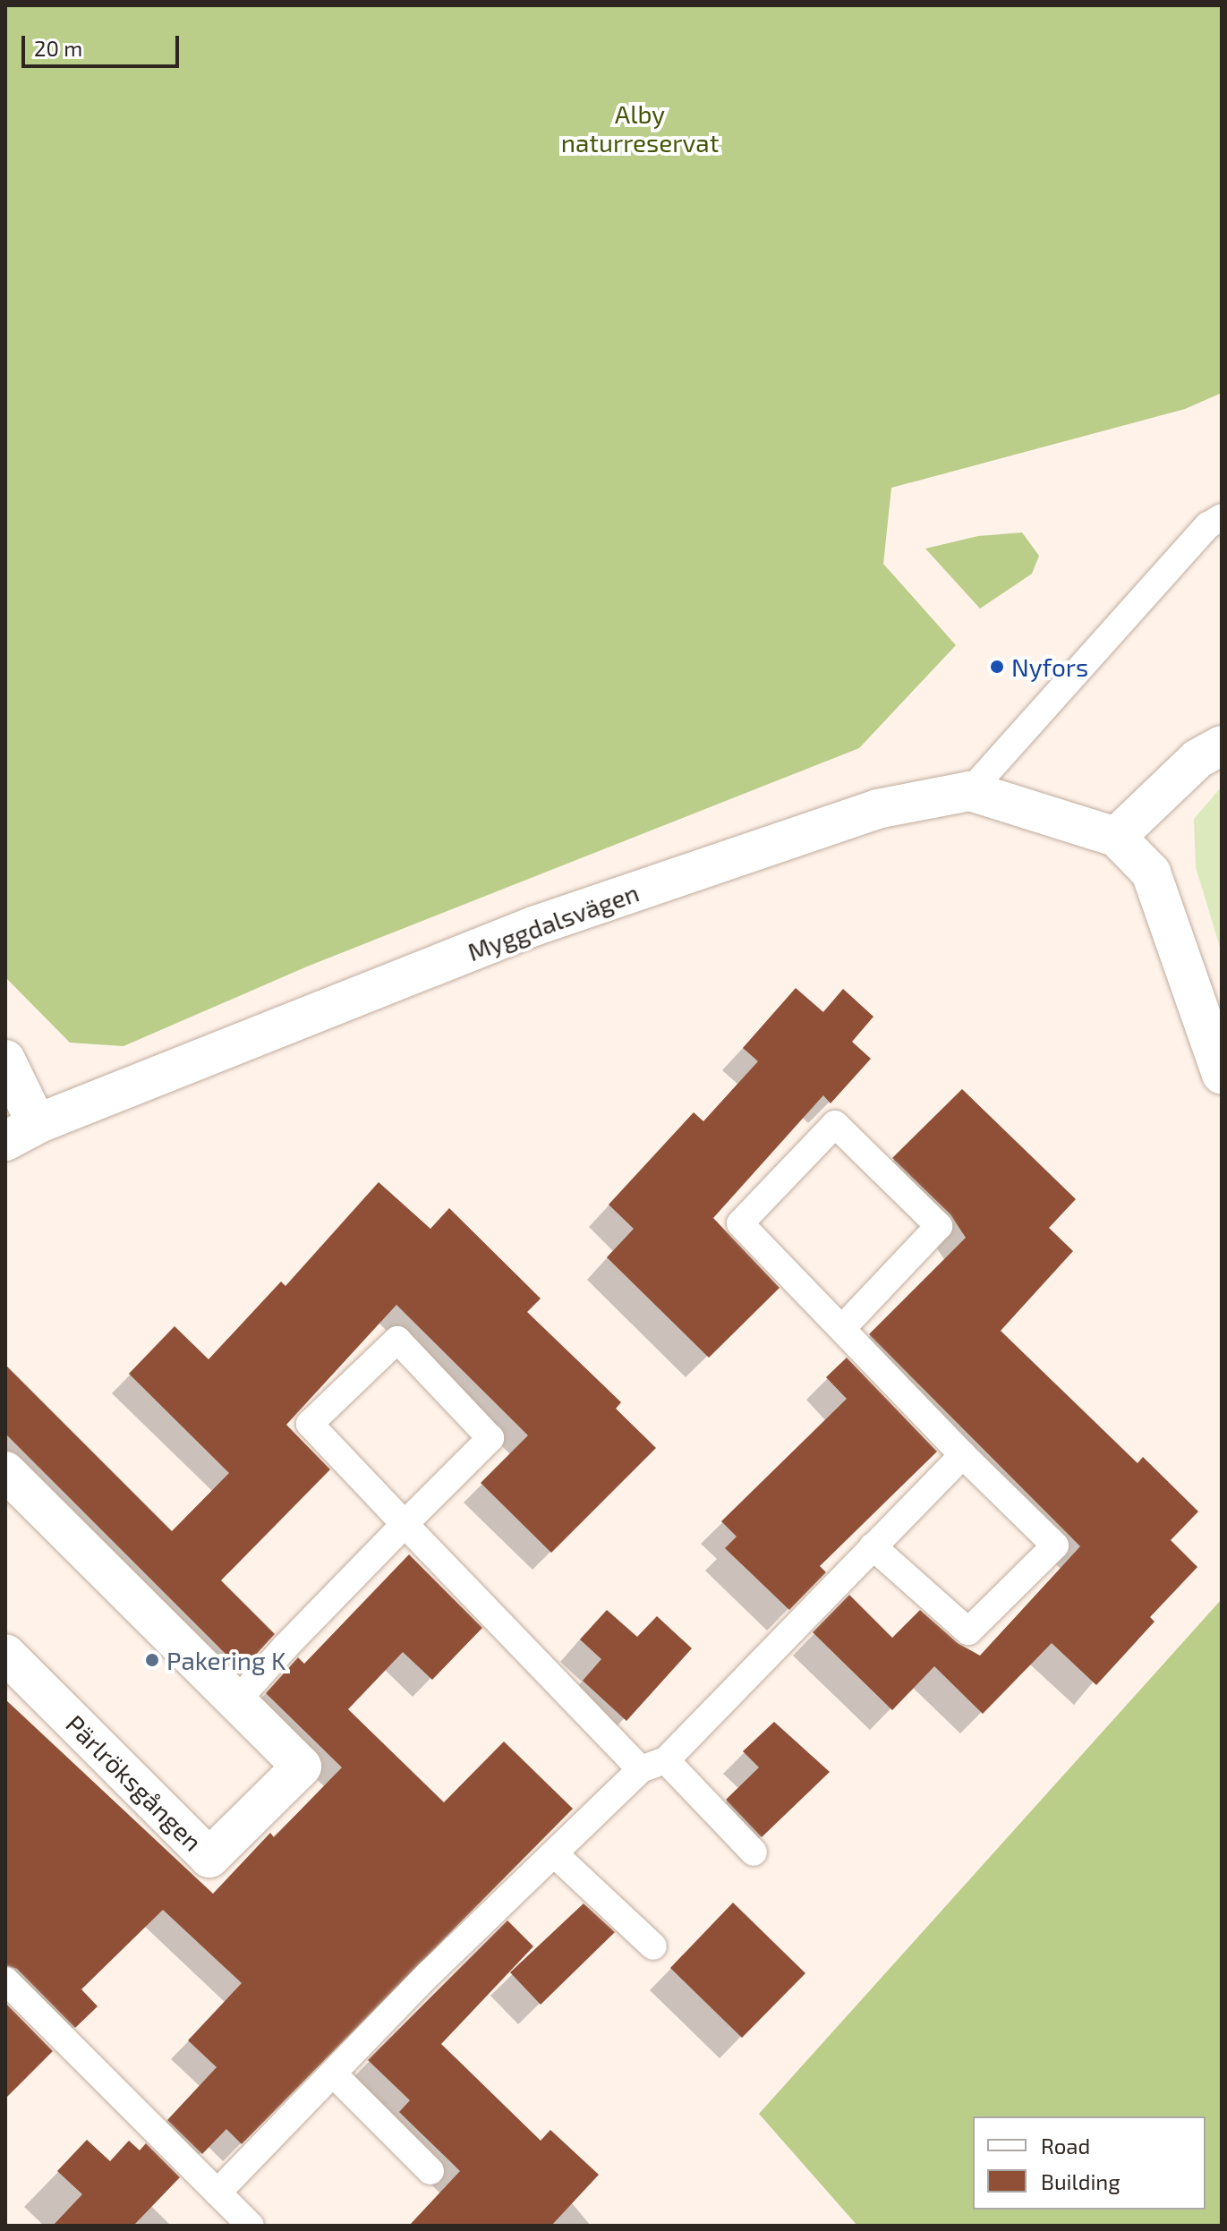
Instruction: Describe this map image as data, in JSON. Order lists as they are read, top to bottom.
{
  "streets": {
    "street": ["Myggdalsvägen", "Pärlröksgången"]
  },
  "parks": ["Alby naturreservat"],
  "places": ["Nyfors", "Pakering K"],
  "legend": ["Road", "Building"],
  "scale_bar": "20 m"
}
